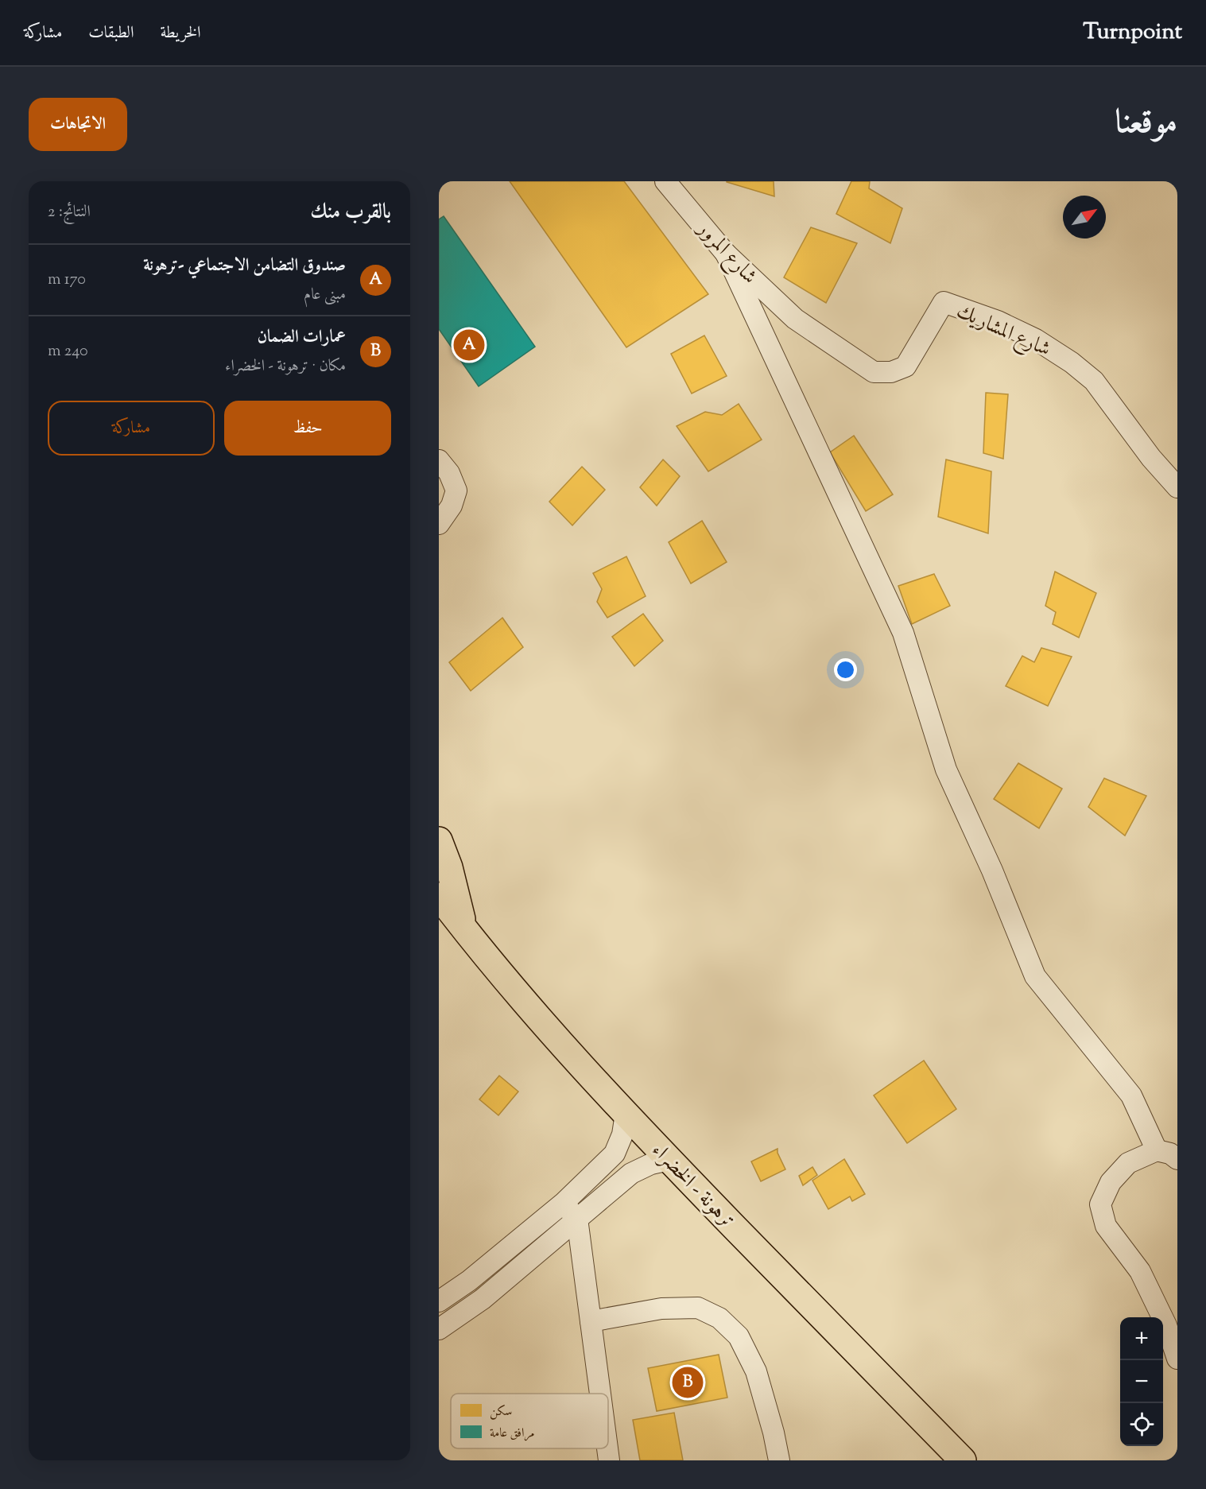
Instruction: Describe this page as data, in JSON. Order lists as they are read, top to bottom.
{
  "streets": {
    "highway": ["ترهونة - الخضراء"],
    "street": ["شارع المرور", "شارع المشاريك"]
  },
  "crossings": [
    ["شارع المرور", "شارع المشاريك"]
  ],
  "legend": ["سكن", "مرافق عامة"],
  "north": "top right",
  "page": {
    "header": "Turnpoint",
    "nav": ["الخريطة", "الطبقات", "مشاركة"],
    "title": "موقعنا",
    "buttons": [
      "الاتجاهات",
      ["حفظ", "مشاركة"]
    ],
    "heading": ["بالقرب منك", "النتائج: 2"],
    "list": [
      {
        "mark": "A",
        "name": "صندوق التضامن الاجتماعي -ترهونة",
        "note": "مبنى عام",
        "value": "170 m"
      },
      {
        "mark": "B",
        "name": "عمارات الضمان",
        "note": "مكان · ترهونة - الخضراء",
        "value": "240 m"
      }
    ],
    "pins": ["A", "B"],
    "map_buttons": ["+", "−"]
  }
}
